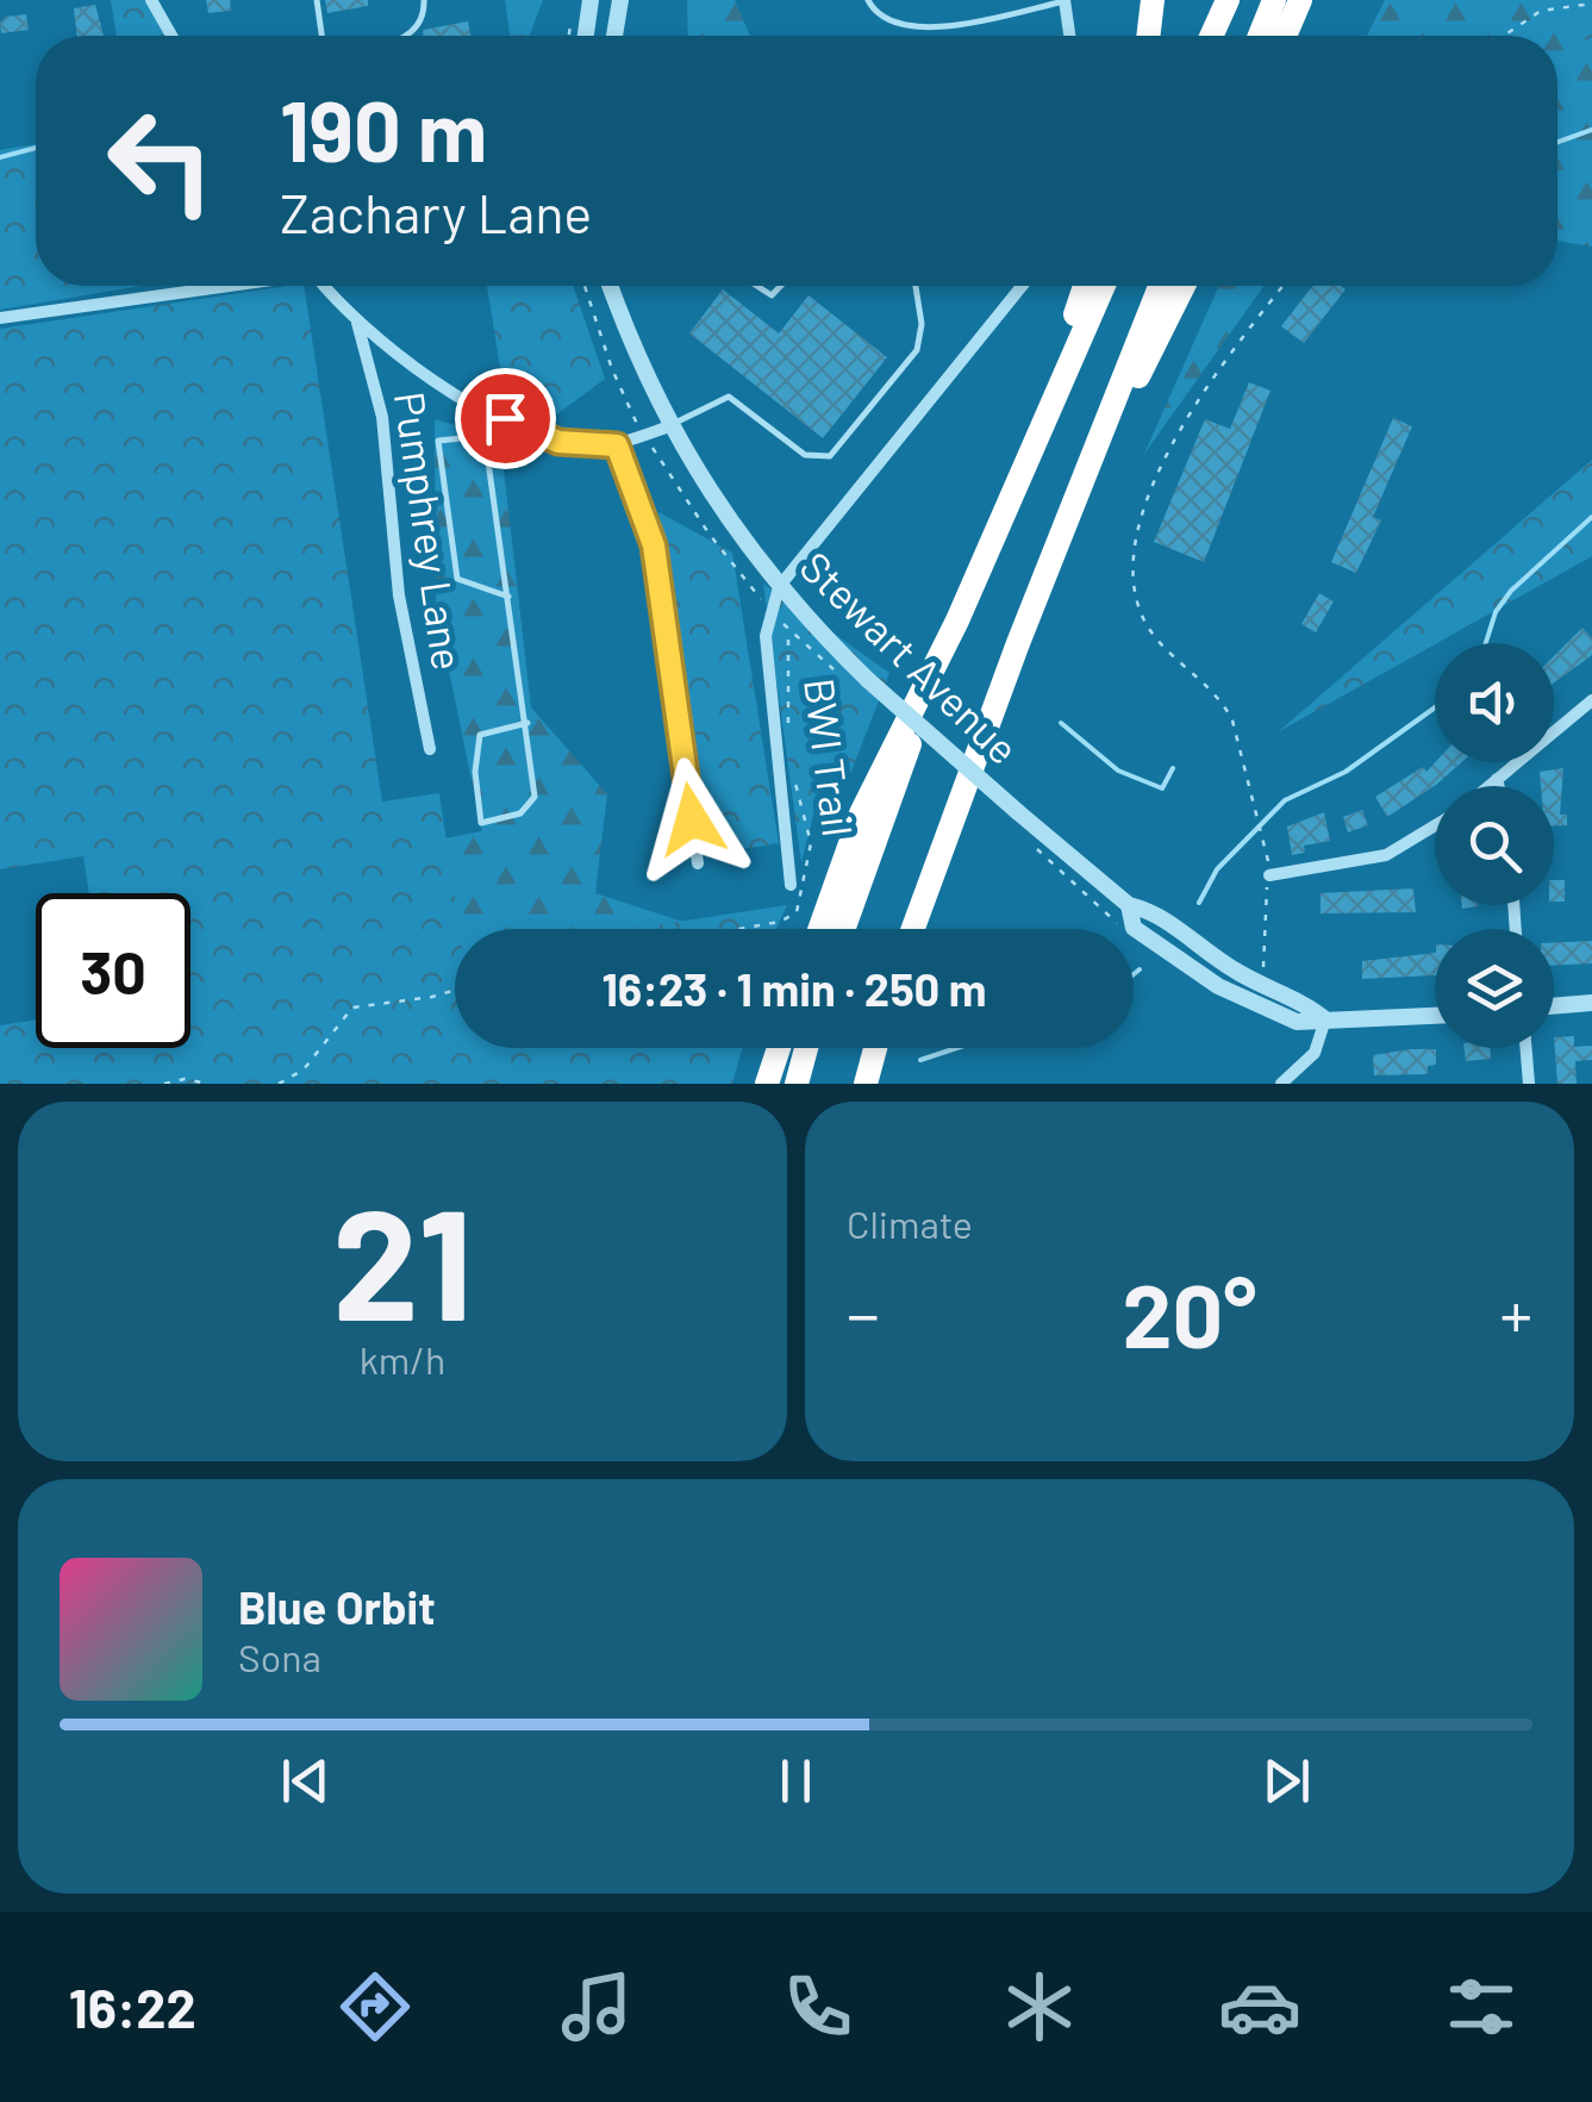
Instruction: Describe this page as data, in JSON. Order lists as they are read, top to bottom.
{
  "streets": {
    "street": ["Pumphrey Lane", "Stewart Avenue"],
    "path": ["BWI Trail"]
  },
  "page": {
    "turn": ["190 m", "Zachary Lane"],
    "limit": "30",
    "trip": "16:23 · 1 min · 250 m",
    "tile": [
      ["21", "km/h"],
      "Climate"
    ],
    "heat": ["−", "20°", "+"],
    "song": ["Blue Orbit", "Sona"],
    "tabs": "16:22"
  }
}
